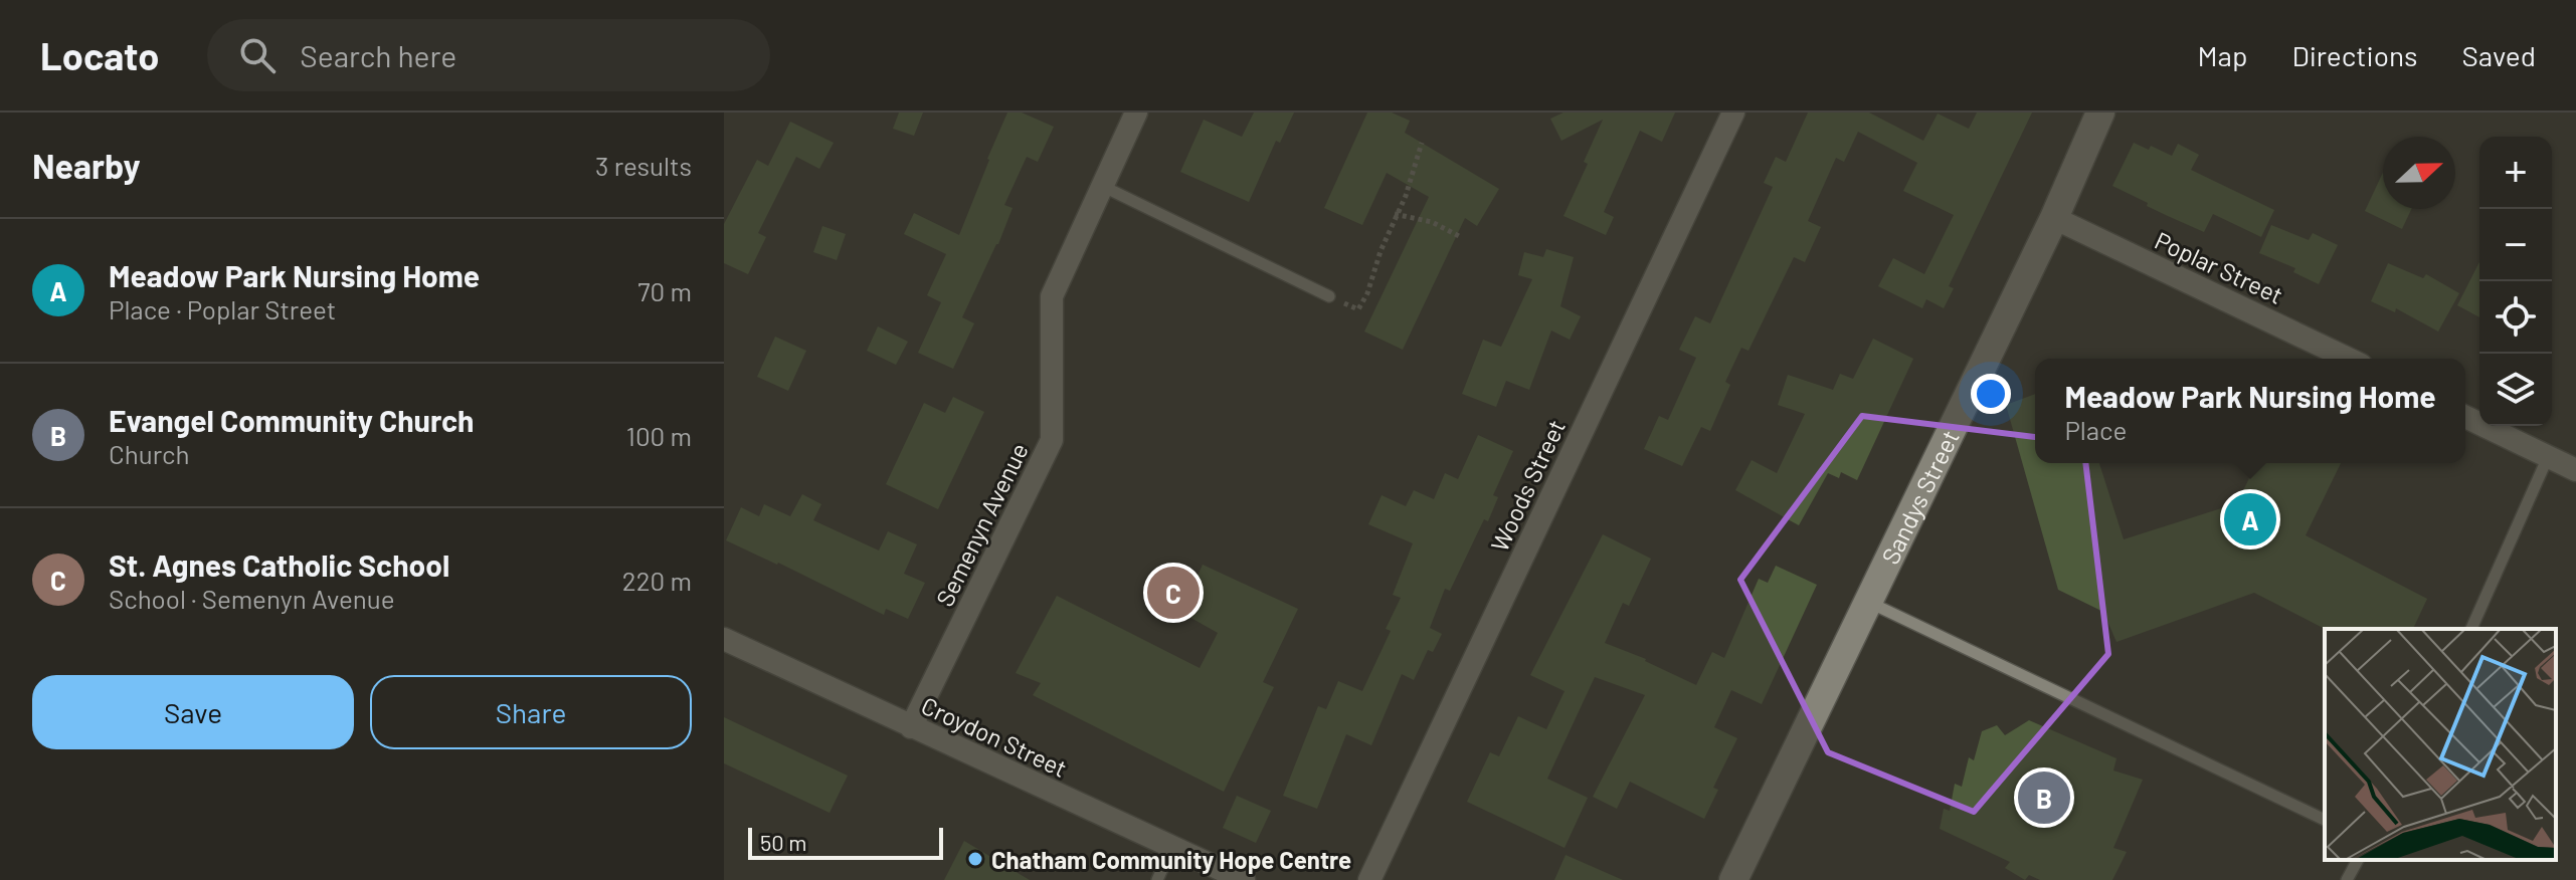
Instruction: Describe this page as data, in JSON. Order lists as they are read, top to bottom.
{
  "streets": {
    "street": [
      "Poplar Street",
      "Woods Street",
      "Sandys Street",
      "Semenyn Avenue",
      "Croydon Street"
    ]
  },
  "crossings": [
    ["Poplar Street", "Sandys Street"],
    ["Semenyn Avenue", "Croydon Street"]
  ],
  "places": ["Chatham Community Hope Centre"],
  "scale_bar": "50 m",
  "north": "right",
  "page": {
    "header": "Locato",
    "search": "Search here",
    "nav": ["Map", "Directions", "Saved"],
    "heading": ["Nearby", "3 results"],
    "map_buttons": ["+", "−"],
    "list": [
      {
        "mark": "A",
        "name": "Meadow Park Nursing Home",
        "note": "Place · Poplar Street",
        "value": "70 m"
      },
      {
        "mark": "B",
        "name": "Evangel Community Church",
        "note": "Church",
        "value": "100 m"
      },
      {
        "mark": "C",
        "name": "St. Agnes Catholic School",
        "note": "School · Semenyn Avenue",
        "value": "220 m"
      }
    ],
    "popup": ["Meadow Park Nursing Home", "Place"],
    "pins": ["A", "C", "B"],
    "buttons": ["Save", "Share"],
    "scale": "50 m"
  }
}
